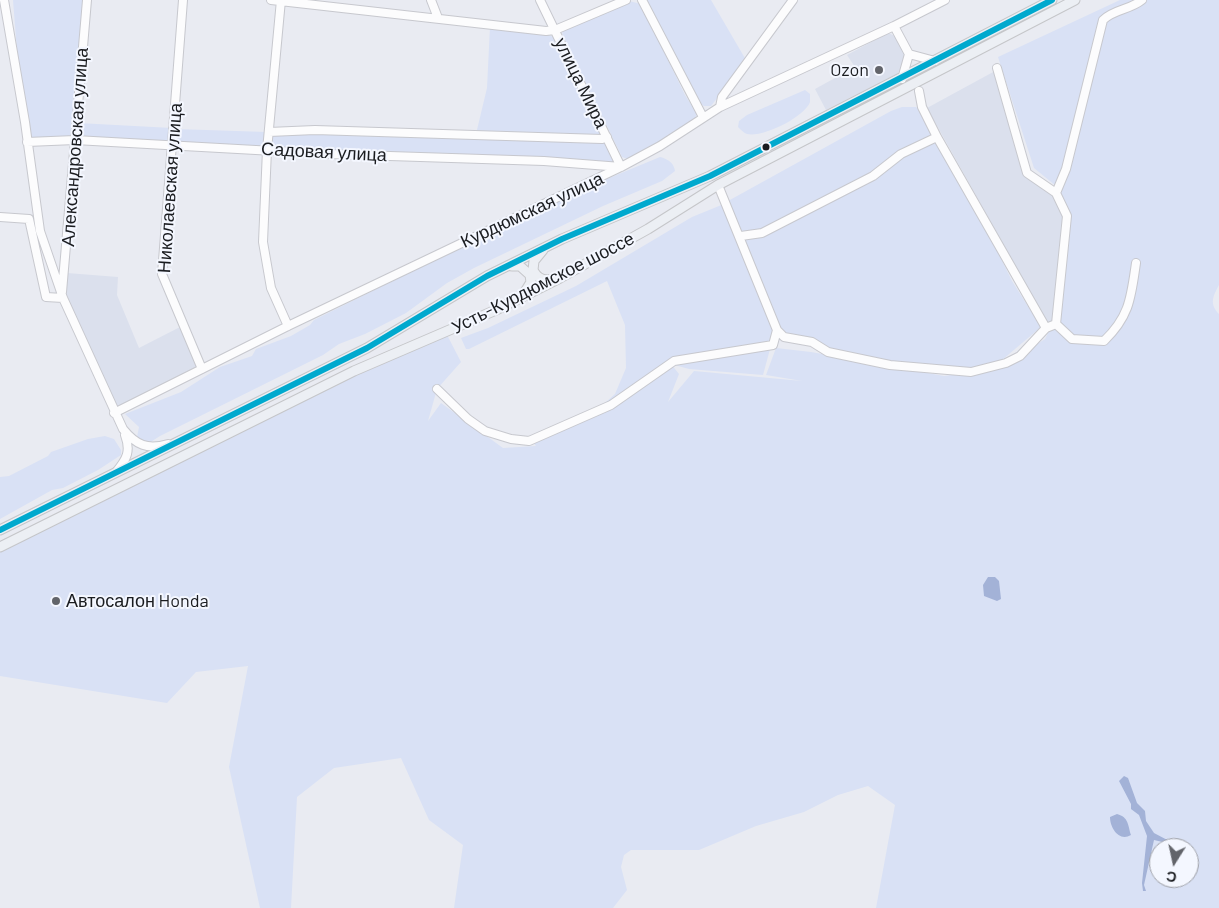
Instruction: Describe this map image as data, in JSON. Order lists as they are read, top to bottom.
{
  "streets": {
    "main road": ["Усть-Курдюмское шоссе"],
    "street": [
      "улица Мира",
      "Александровская улица",
      "Садовая улица",
      "Николаевская улица",
      "Курдюмская улица"
    ]
  },
  "crossings": [
    ["улица Мира", "Садовая улица"],
    ["улица Мира", "Курдюмская улица"],
    ["Александровская улица", "Садовая улица"],
    ["Александровская улица", "Курдюмская улица"],
    ["Александровская улица", "Усть-Курдюмское шоссе"],
    ["Садовая улица", "Николаевская улица"],
    ["Садовая улица", "Курдюмская улица"],
    ["Николаевская улица", "Курдюмская улица"]
  ],
  "places": ["Ozon", "Автосалон Honda"],
  "north": "bottom"
}
